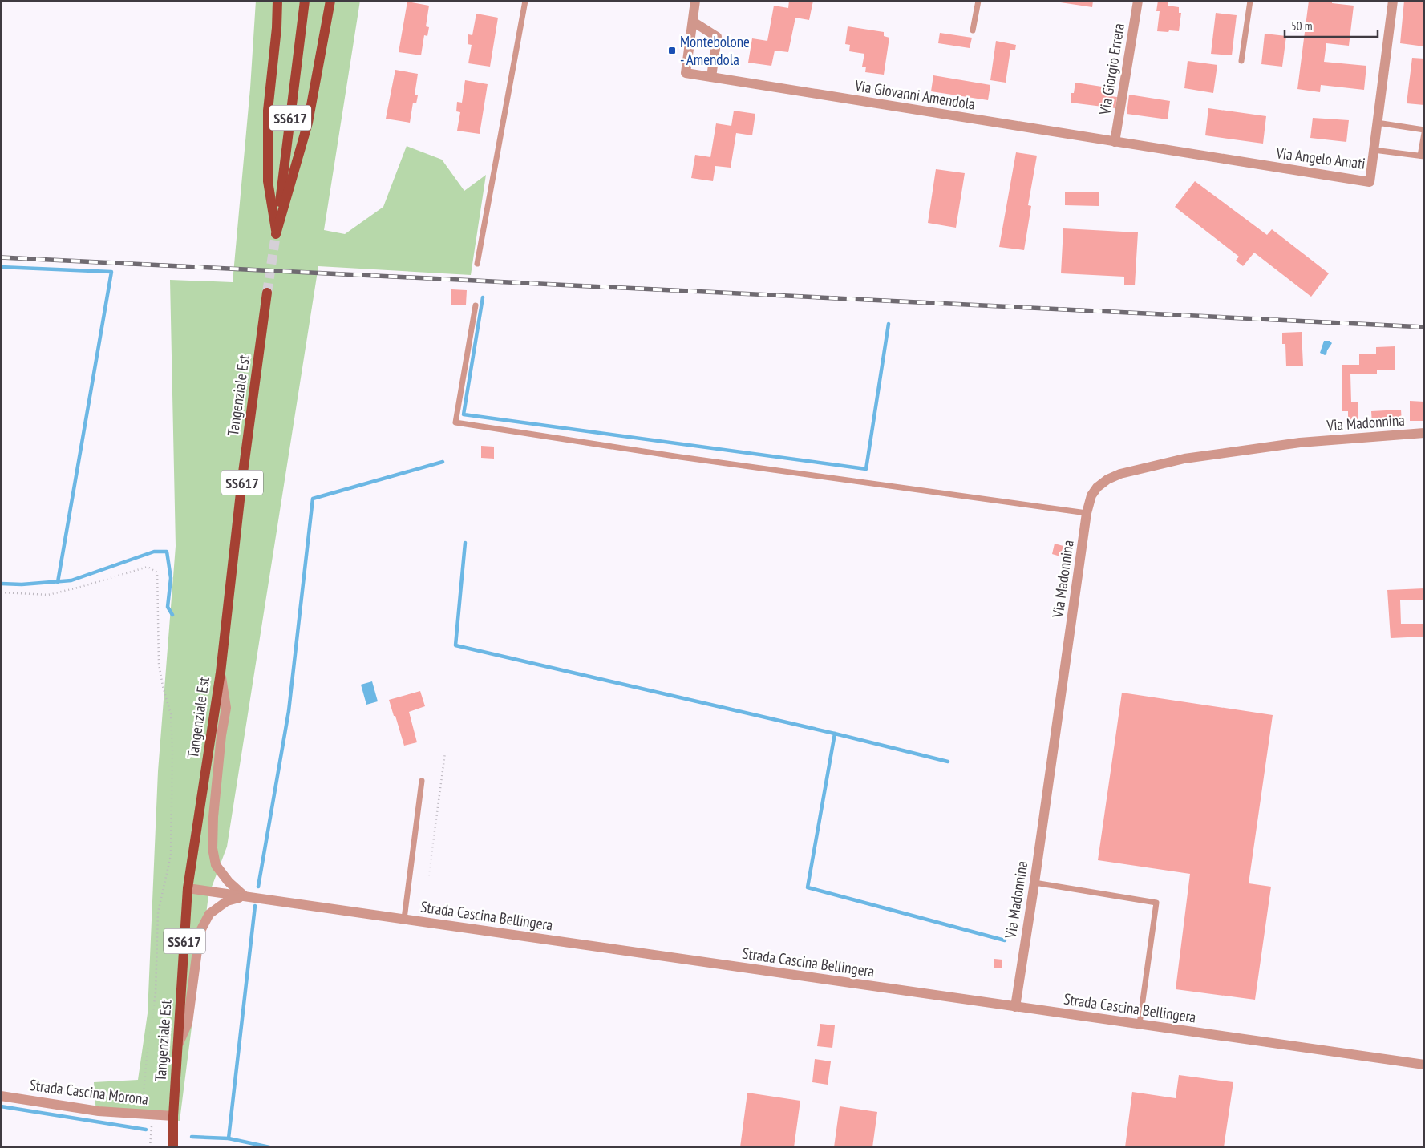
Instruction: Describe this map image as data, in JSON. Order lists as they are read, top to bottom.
{
  "streets": {
    "main road": ["SS617", "Tangenziale Est"],
    "street": [
      "Via Giorgio Errera",
      "Via Giovanni Amendola",
      "Via Angelo Amati",
      "Via Madonnina",
      "Strada Cascina Bellingera",
      "Strada Cascina Morona"
    ]
  },
  "crossings": [
    ["Via Giorgio Errera", "Via Giovanni Amendola"],
    ["Via Giorgio Errera", "Via Angelo Amati"],
    ["Via Giovanni Amendola", "Via Angelo Amati"],
    ["Tangenziale Est", "Strada Cascina Bellingera"],
    ["Tangenziale Est", "Strada Cascina Morona"],
    ["Via Madonnina", "Strada Cascina Bellingera"]
  ],
  "places": {
    "transit": ["Montebolone - Amendola"]
  },
  "scale_bar": "50 m"
}
